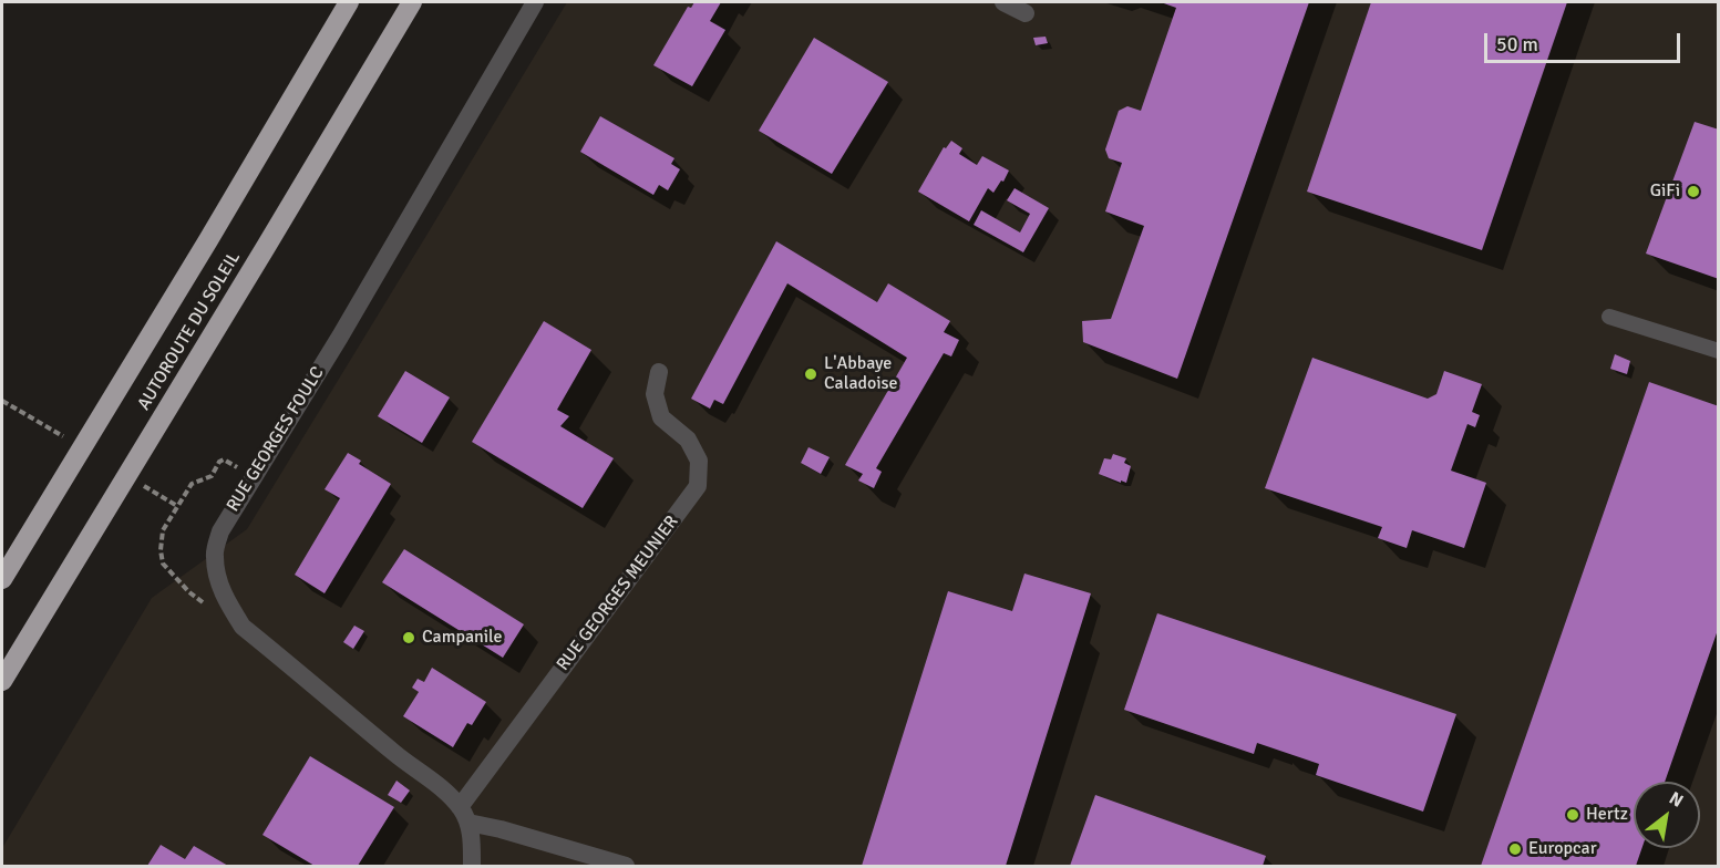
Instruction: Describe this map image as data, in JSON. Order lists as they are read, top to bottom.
{
  "streets": {
    "highway": ["AUTOROUTE DU SOLEIL"],
    "street": ["RUE GEORGES FOULC", "RUE GEORGES MEUNIER"]
  },
  "crossings": [
    ["RUE GEORGES FOULC", "RUE GEORGES MEUNIER"]
  ],
  "places": [
    "GiFi",
    "L'Abbaye Caladoise",
    "Campanile",
    "Hertz",
    "Europcar"
  ],
  "scale_bar": "50 m",
  "north": "top right"
}
